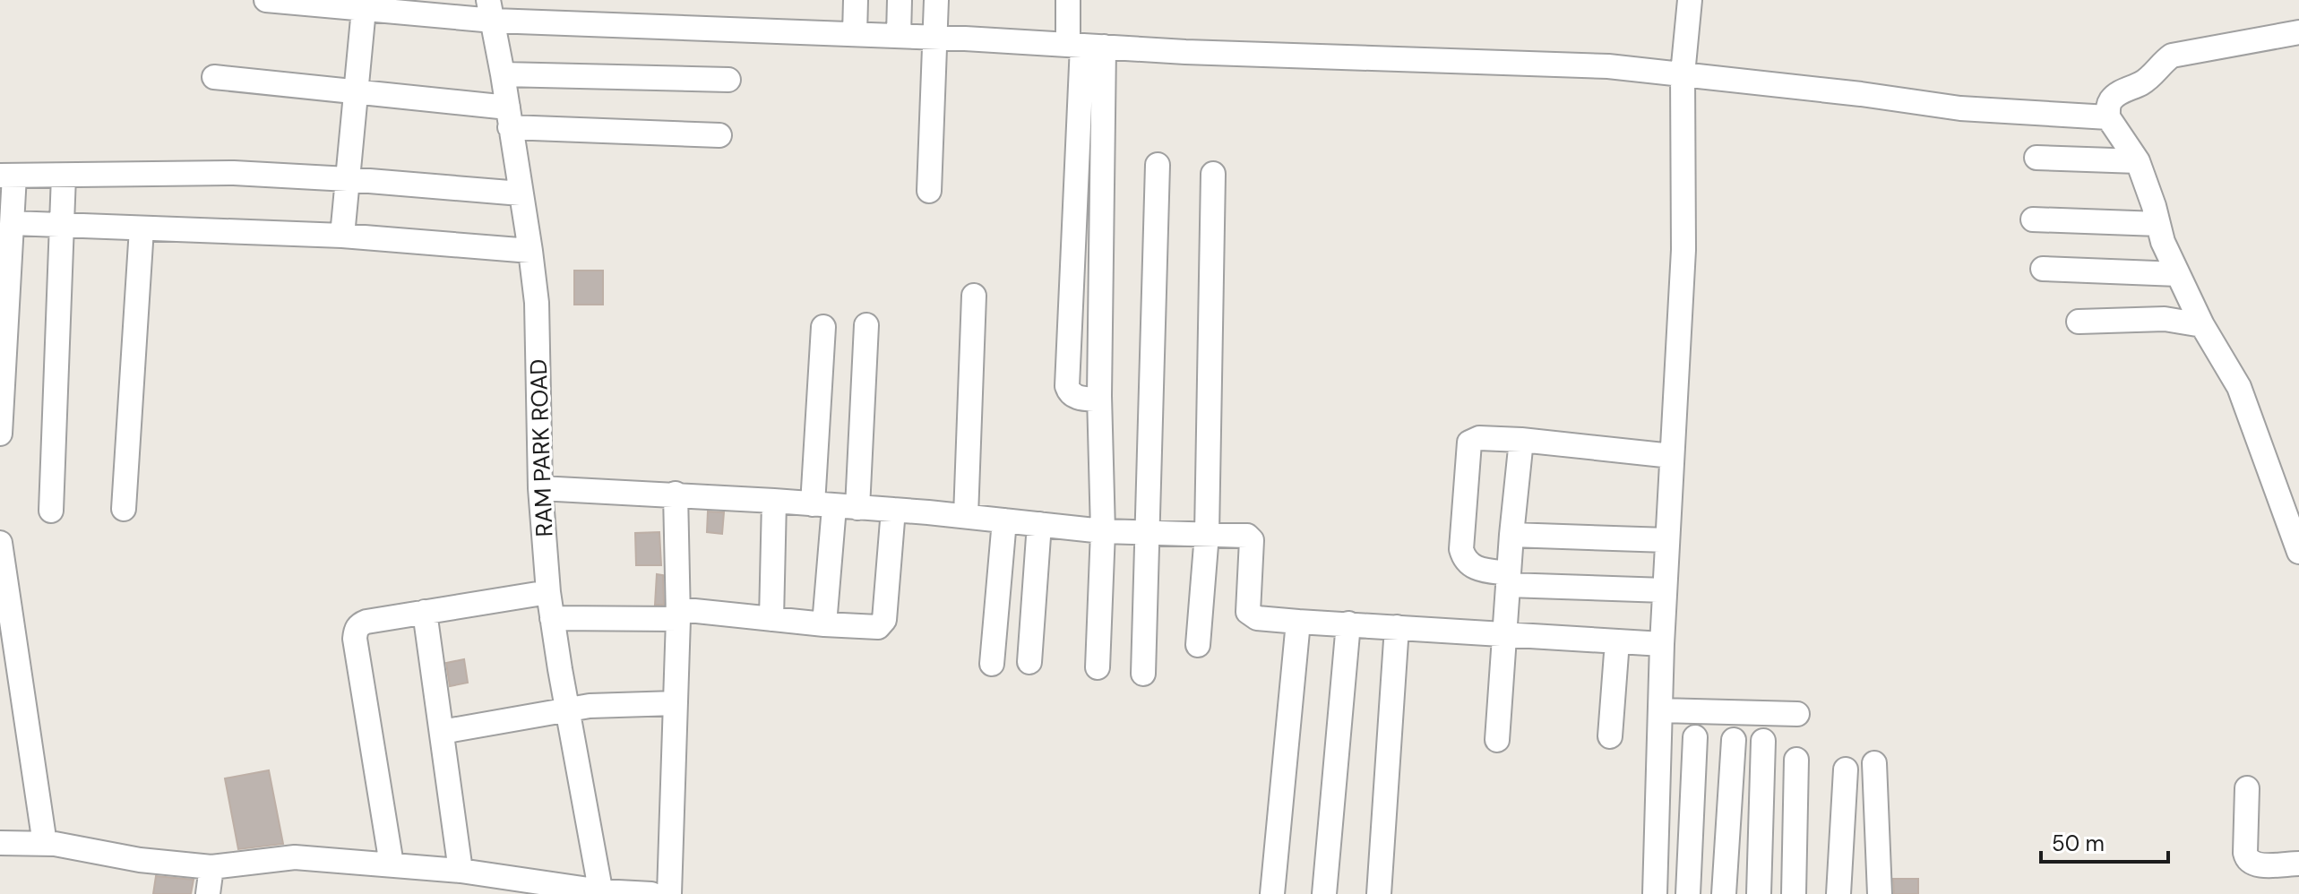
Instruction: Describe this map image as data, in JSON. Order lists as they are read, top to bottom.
{
  "streets": {
    "street": ["RAM PARK ROAD"]
  },
  "scale_bar": "50 m"
}
